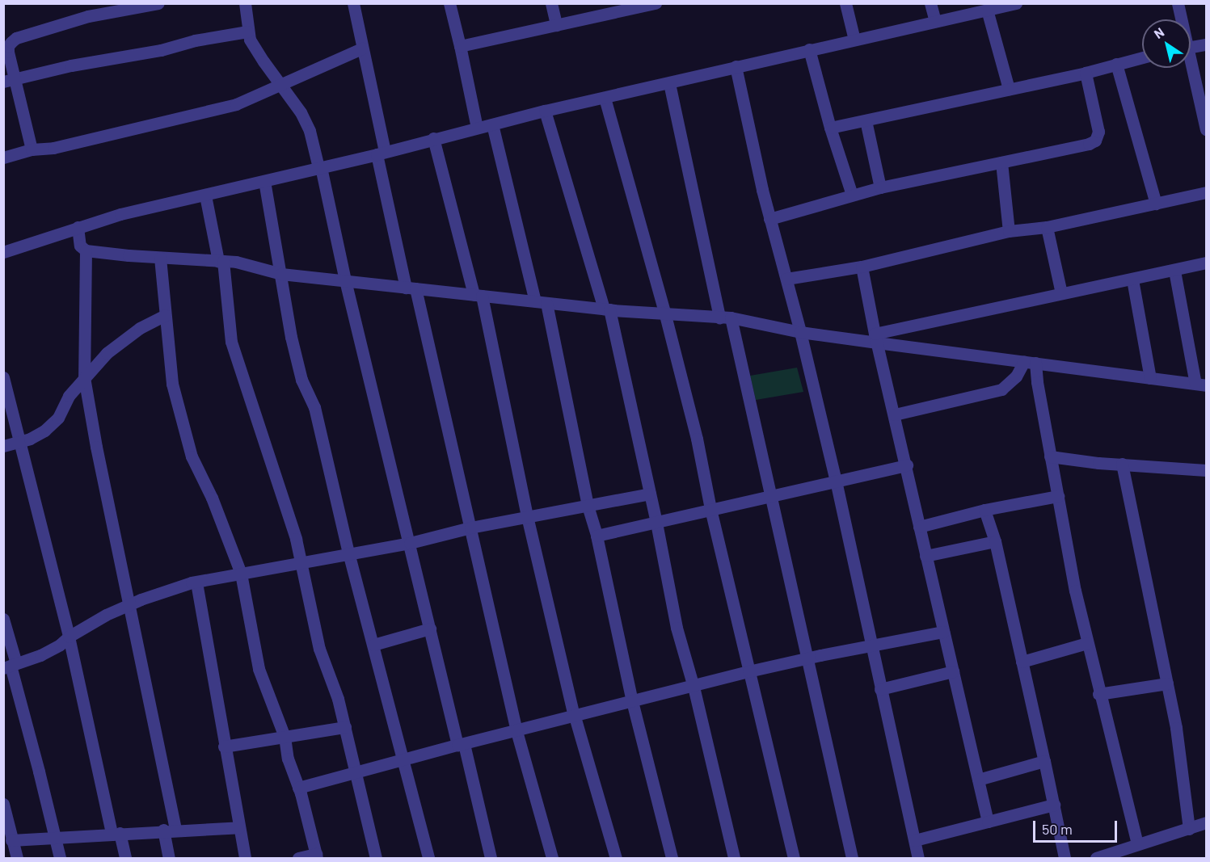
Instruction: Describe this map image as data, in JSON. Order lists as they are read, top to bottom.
{
  "scale_bar": "50 m",
  "north": "top left"
}
